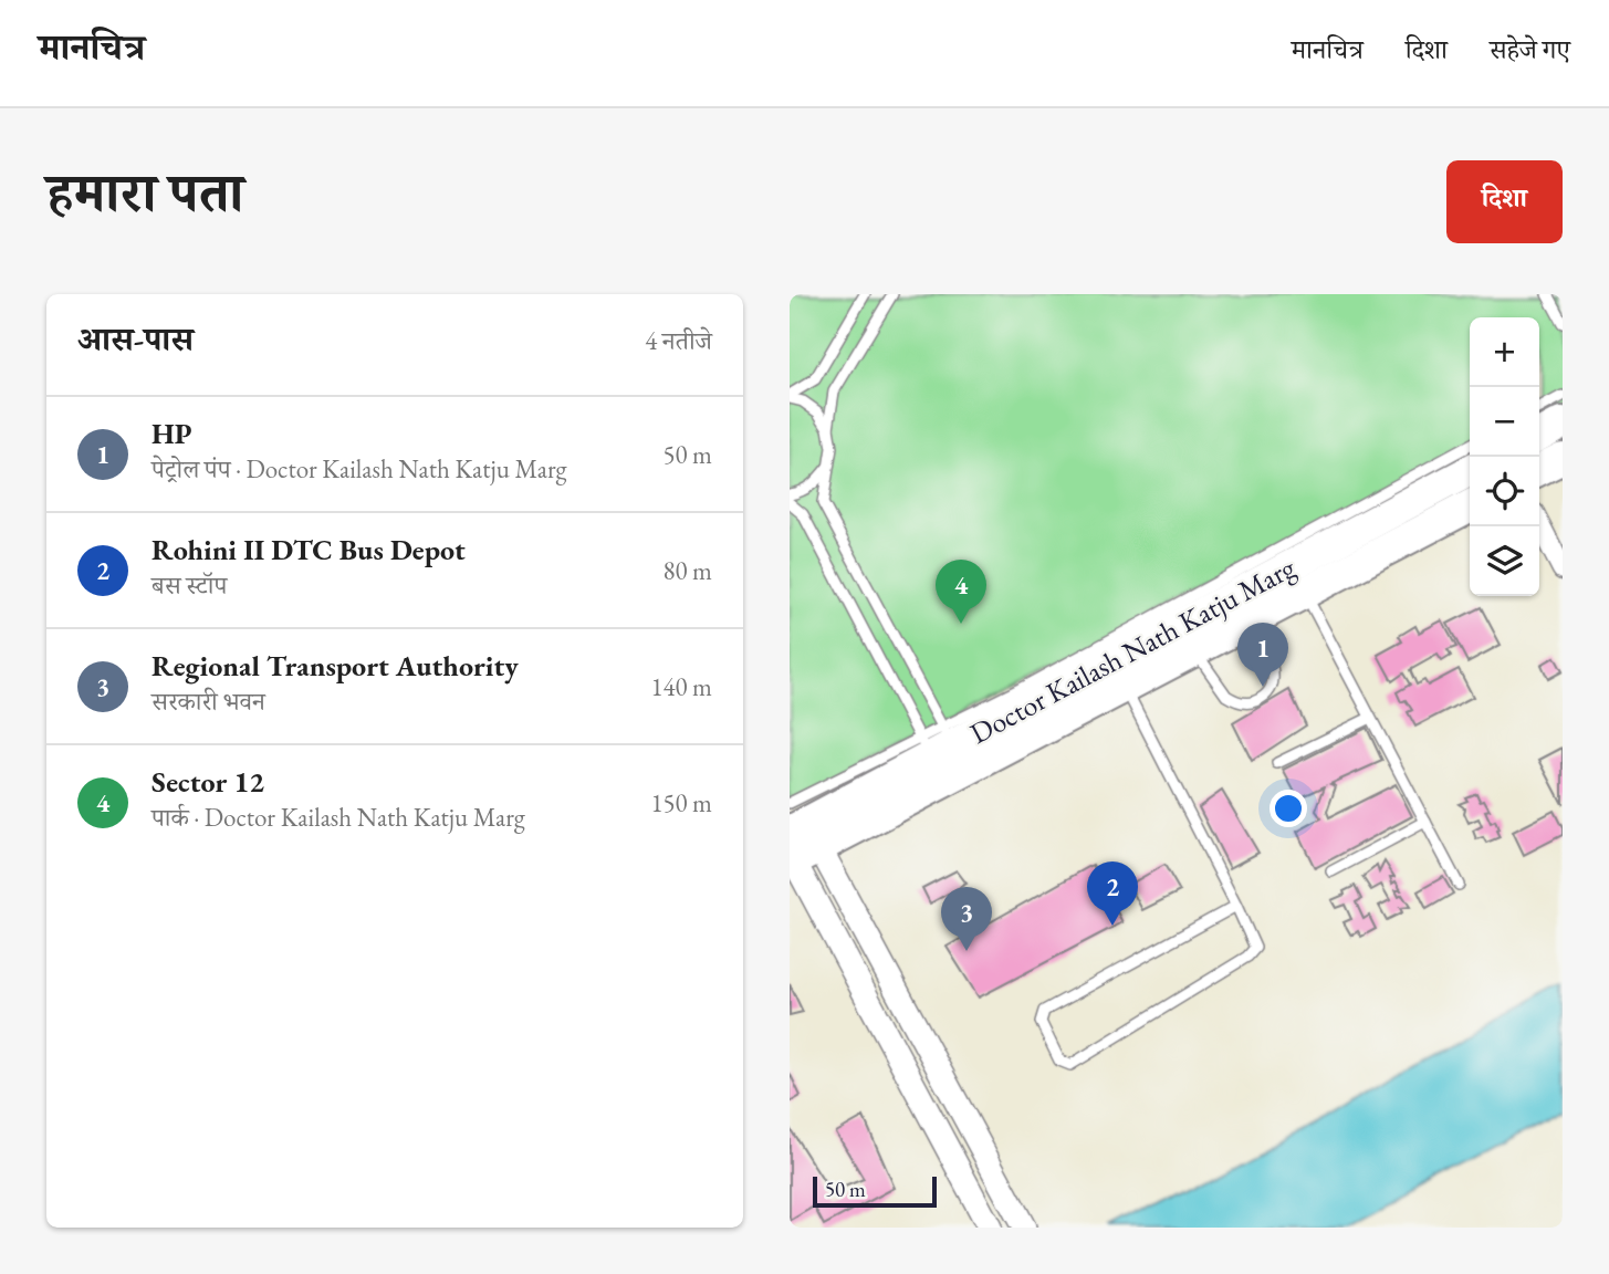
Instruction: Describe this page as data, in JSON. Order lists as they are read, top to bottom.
{
  "streets": {
    "main road": ["Doctor Kailash Nath Katju Marg"]
  },
  "scale_bar": "50 m",
  "page": {
    "header": "मानचित्र",
    "nav": ["मानचित्र", "दिशा", "सहेजे गए"],
    "title": "हमारा पता",
    "buttons": "दिशा",
    "heading": ["आस-पास", "4 नतीजे"],
    "map_buttons": ["+", "−"],
    "list": [
      {
        "mark": "1",
        "name": "HP",
        "note": "पेट्रोल पंप · Doctor Kailash Nath Katju Marg",
        "value": "50 m"
      },
      {
        "mark": "2",
        "name": "Rohini II DTC Bus Depot",
        "note": "बस स्टॉप",
        "value": "80 m"
      },
      {
        "mark": "3",
        "name": "Regional Transport Authority",
        "note": "सरकारी भवन",
        "value": "140 m"
      },
      {
        "mark": "4",
        "name": "Sector 12",
        "note": "पार्क · Doctor Kailash Nath Katju Marg",
        "value": "150 m"
      }
    ],
    "pins": [
      "4",
      "1",
      "2",
      "3"
    ],
    "scale": "50 m"
  }
}
